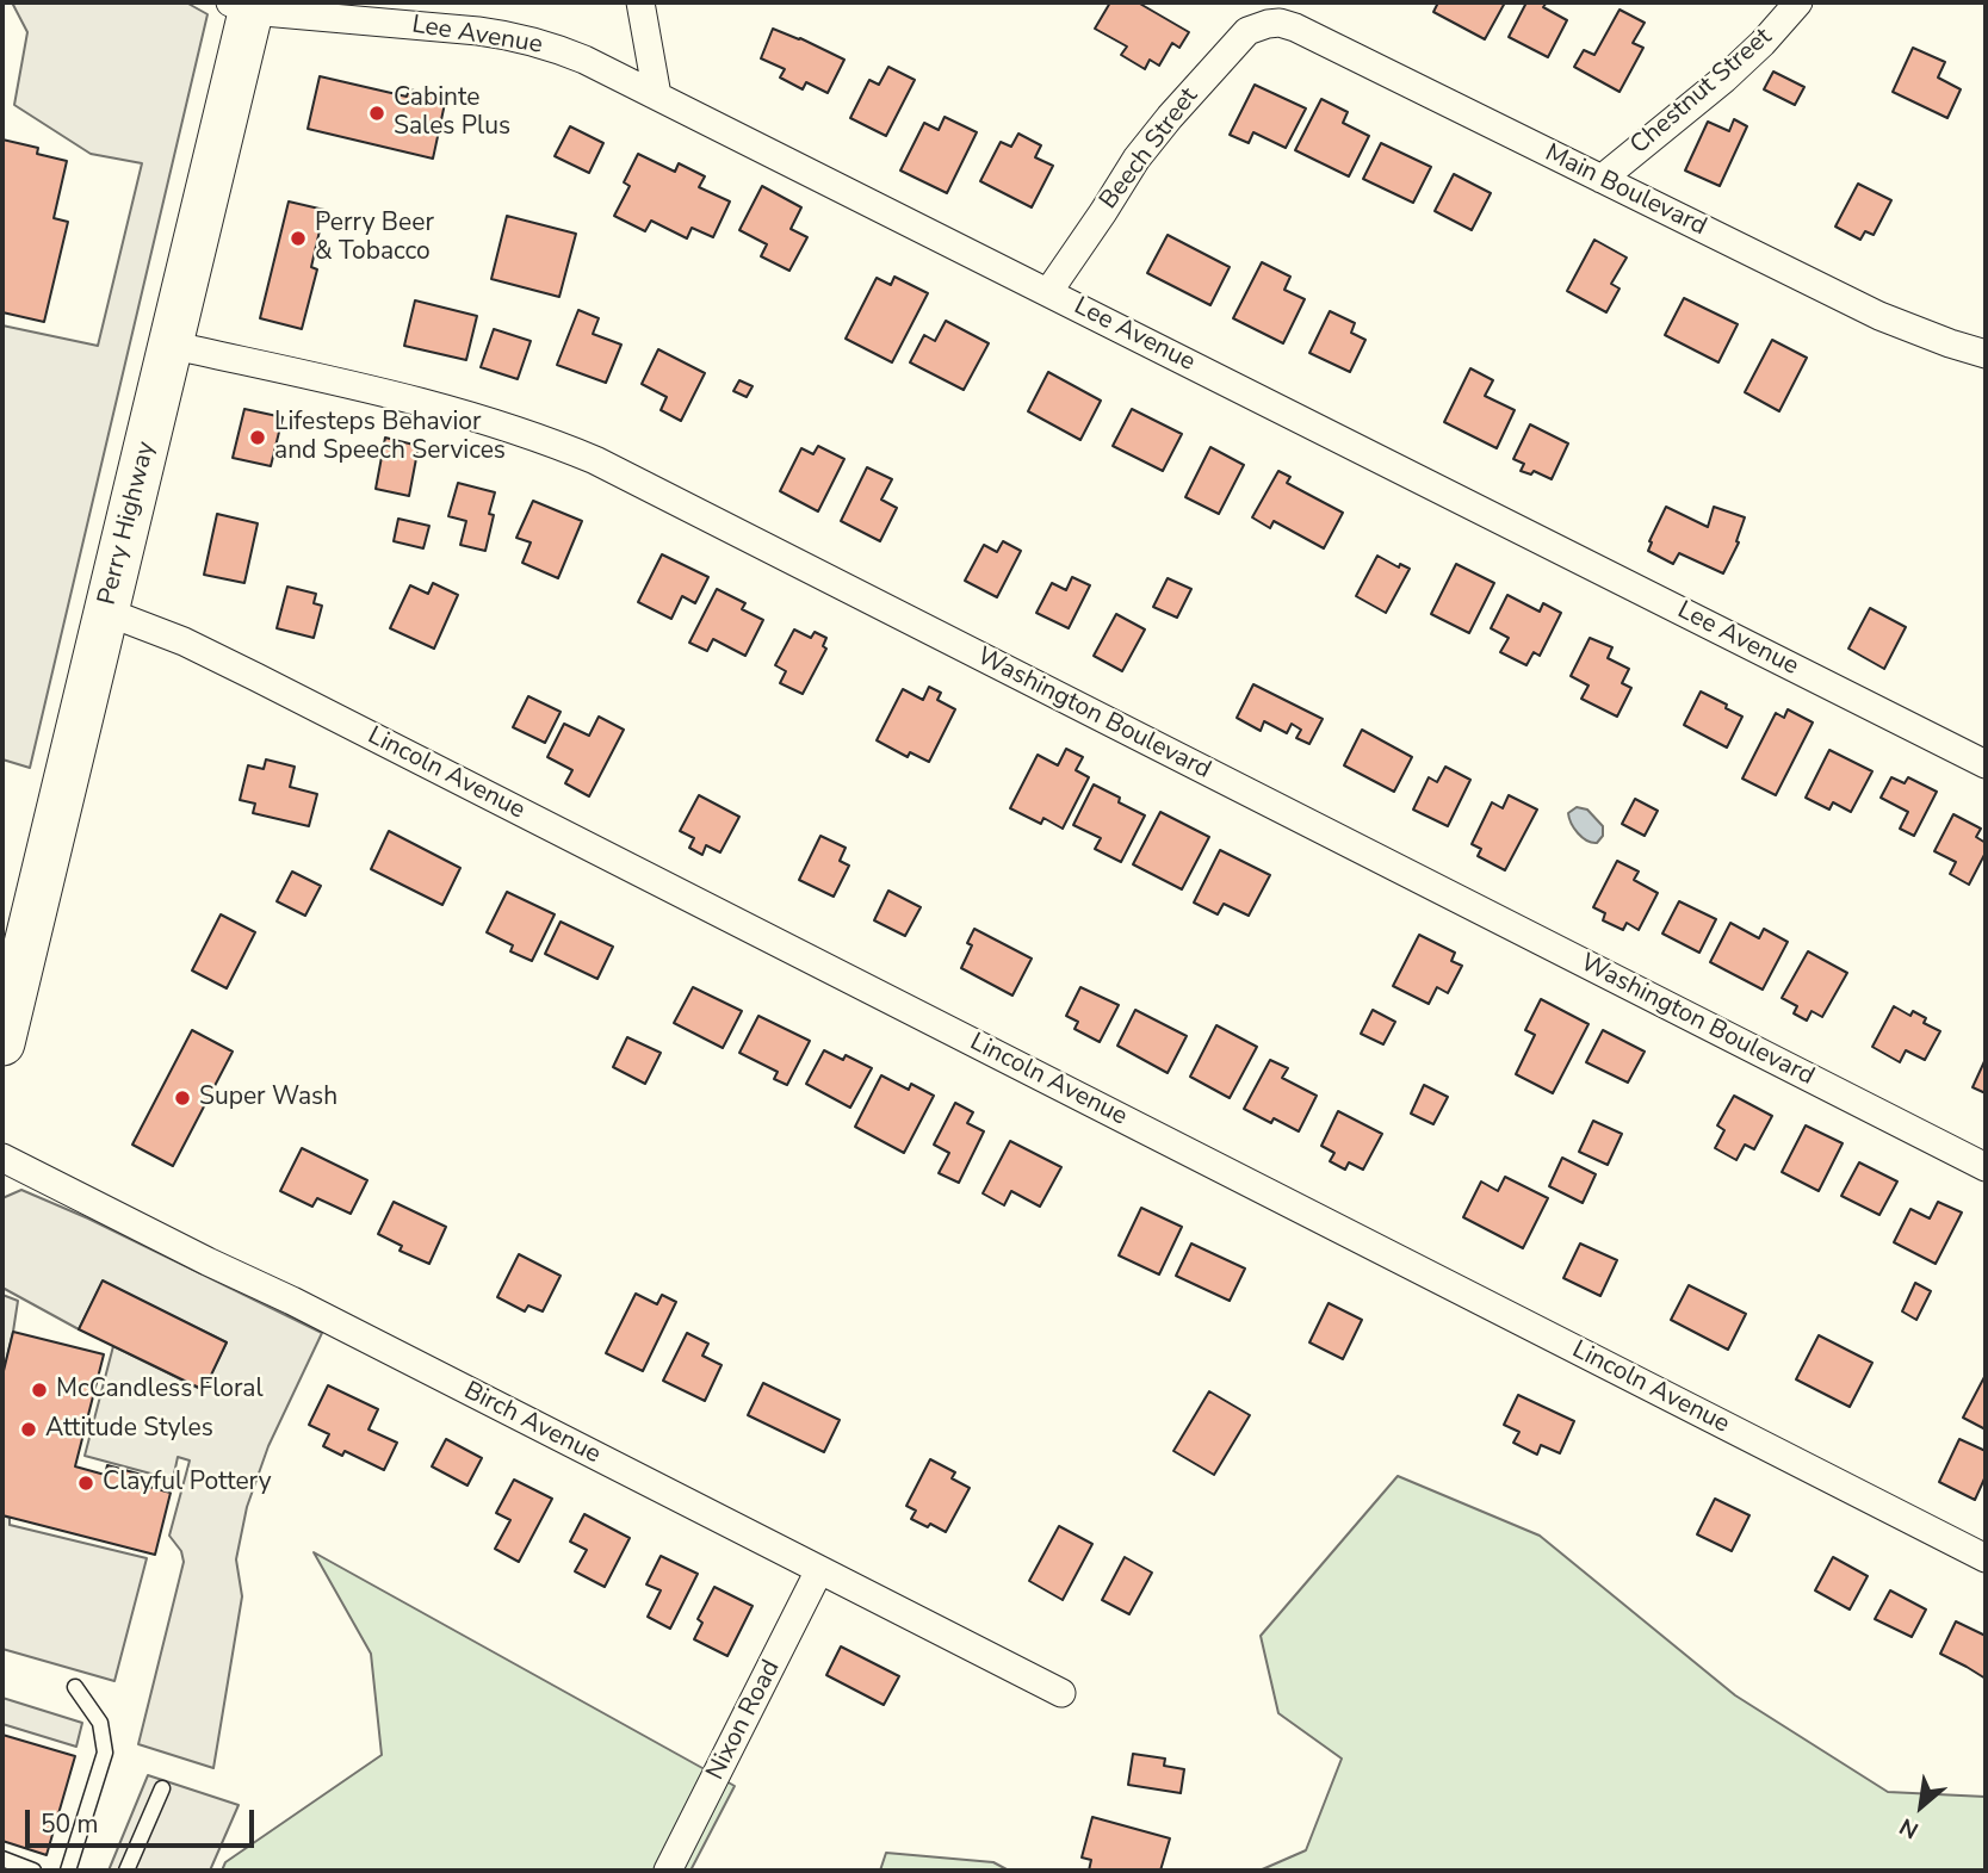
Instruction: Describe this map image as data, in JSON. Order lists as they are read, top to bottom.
{
  "streets": {
    "main road": ["Perry Highway"],
    "street": [
      "Lee Avenue",
      "Chestnut Street",
      "Beech Street",
      "Main Boulevard",
      "Washington Boulevard",
      "Lincoln Avenue",
      "Birch Avenue",
      "Nixon Road"
    ]
  },
  "crossings": [
    ["Lee Avenue", "Beech Street"],
    ["Lee Avenue", "Perry Highway"],
    ["Chestnut Street", "Main Boulevard"],
    ["Beech Street", "Main Boulevard"],
    ["Perry Highway", "Washington Boulevard"],
    ["Perry Highway", "Lincoln Avenue"],
    ["Birch Avenue", "Nixon Road"]
  ],
  "places": [
    "Cabinte Sales Plus",
    "Perry Beer & Tobacco",
    "Lifesteps Behavior and Speech Services",
    "Super Wash",
    "McCandless Floral",
    "Attitude Styles",
    "Clayful Pottery"
  ],
  "scale_bar": "50 m",
  "north": "bottom left"
}
